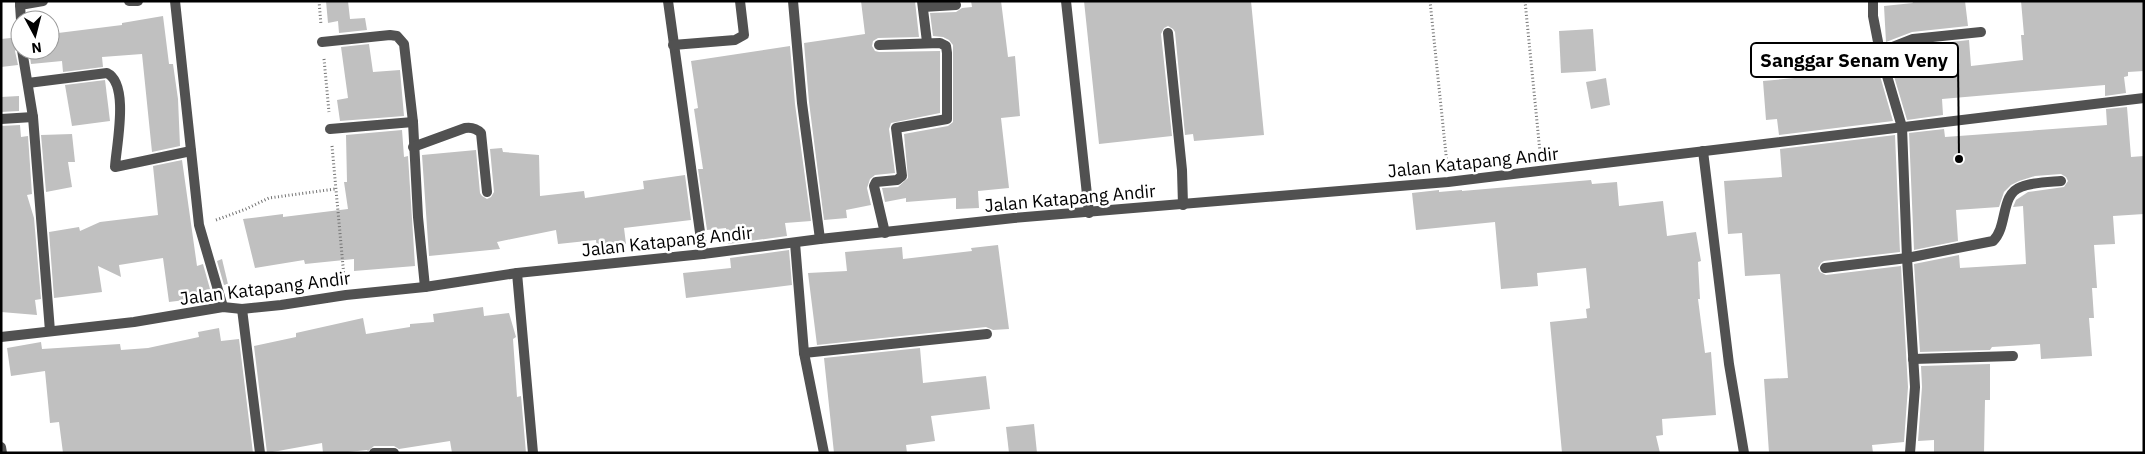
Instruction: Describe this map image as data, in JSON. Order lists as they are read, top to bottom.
{
  "streets": {
    "street": ["Jalan Katapang Andir"]
  },
  "places": ["Sanggar Senam Veny"],
  "north": "bottom"
}
